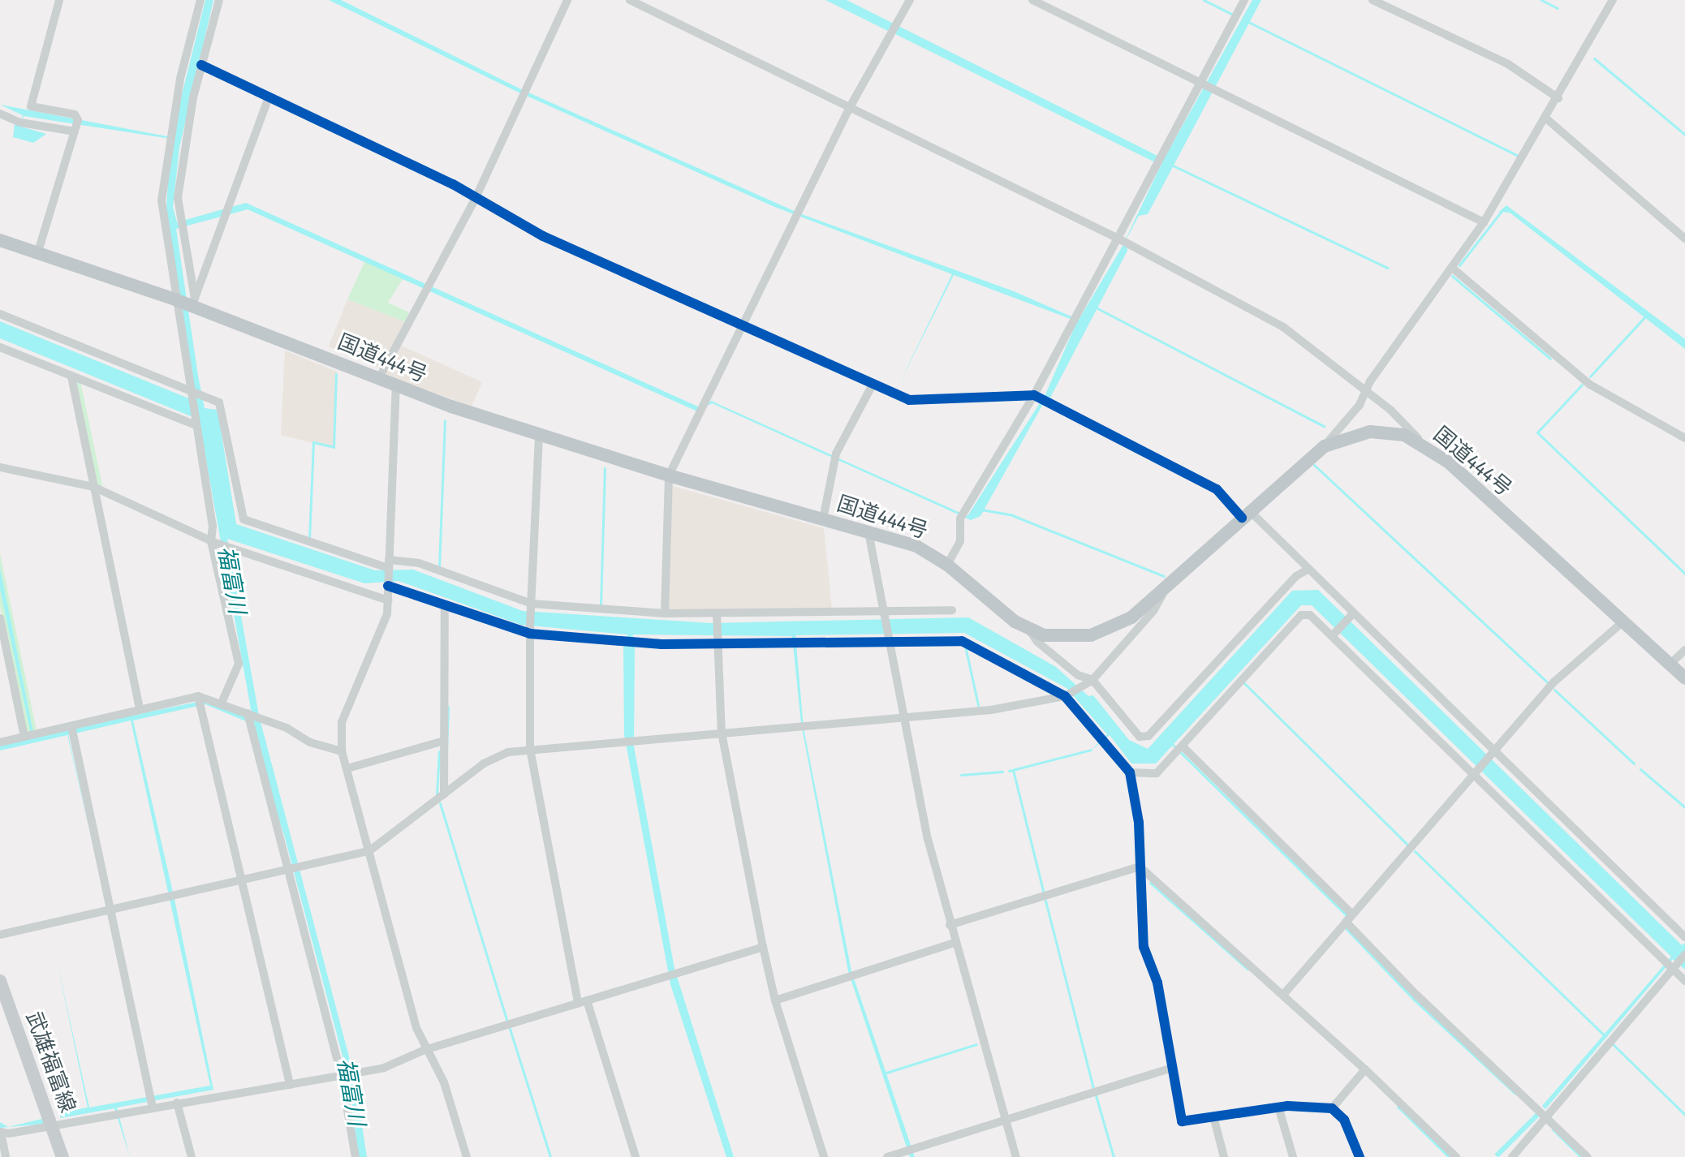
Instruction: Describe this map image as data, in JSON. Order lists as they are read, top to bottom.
{
  "streets": {
    "highway": ["国道444号"],
    "main road": ["武雄福富線"]
  },
  "water": ["福富川"]
}
